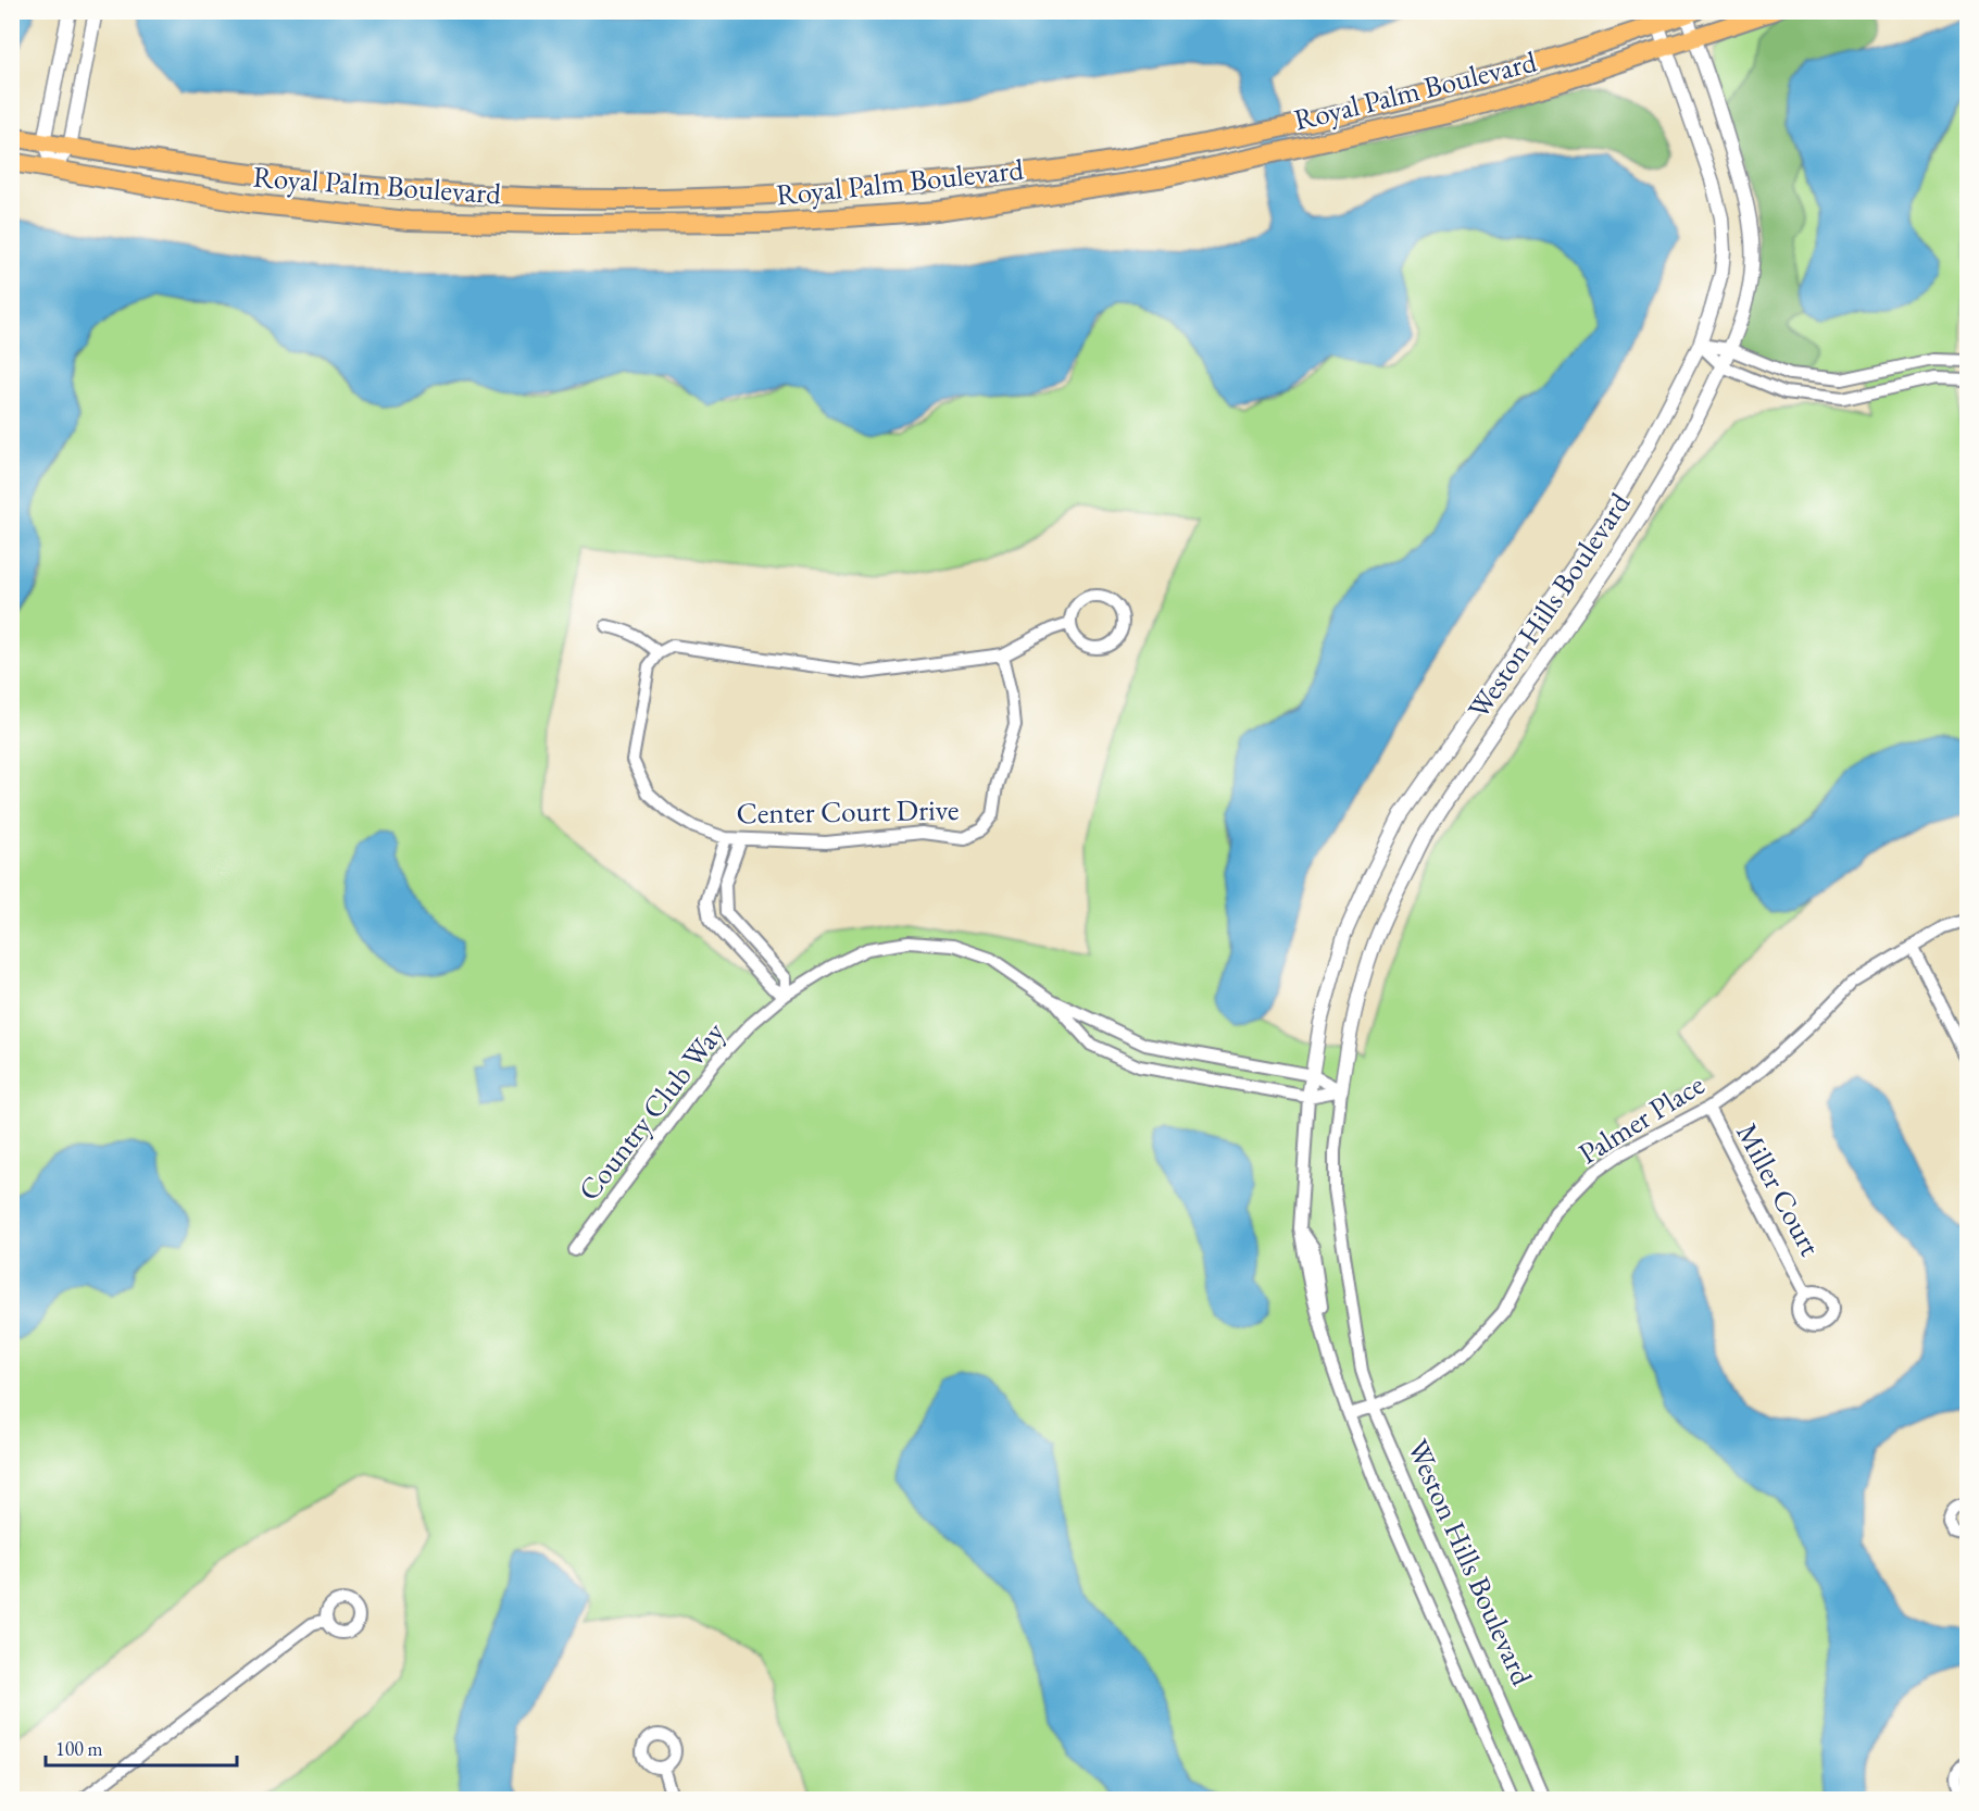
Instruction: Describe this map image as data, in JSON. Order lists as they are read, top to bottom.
{
  "streets": {
    "main road": ["Royal Palm Boulevard"],
    "street": [
      "Weston Hills Boulevard",
      "Center Court Drive",
      "Country Club Way",
      "Palmer Place",
      "Miller Court"
    ]
  },
  "crossings": [
    ["Royal Palm Boulevard", "Weston Hills Boulevard"],
    ["Weston Hills Boulevard", "Country Club Way"],
    ["Weston Hills Boulevard", "Palmer Place"],
    ["Palmer Place", "Miller Court"]
  ],
  "scale_bar": "100 m"
}
